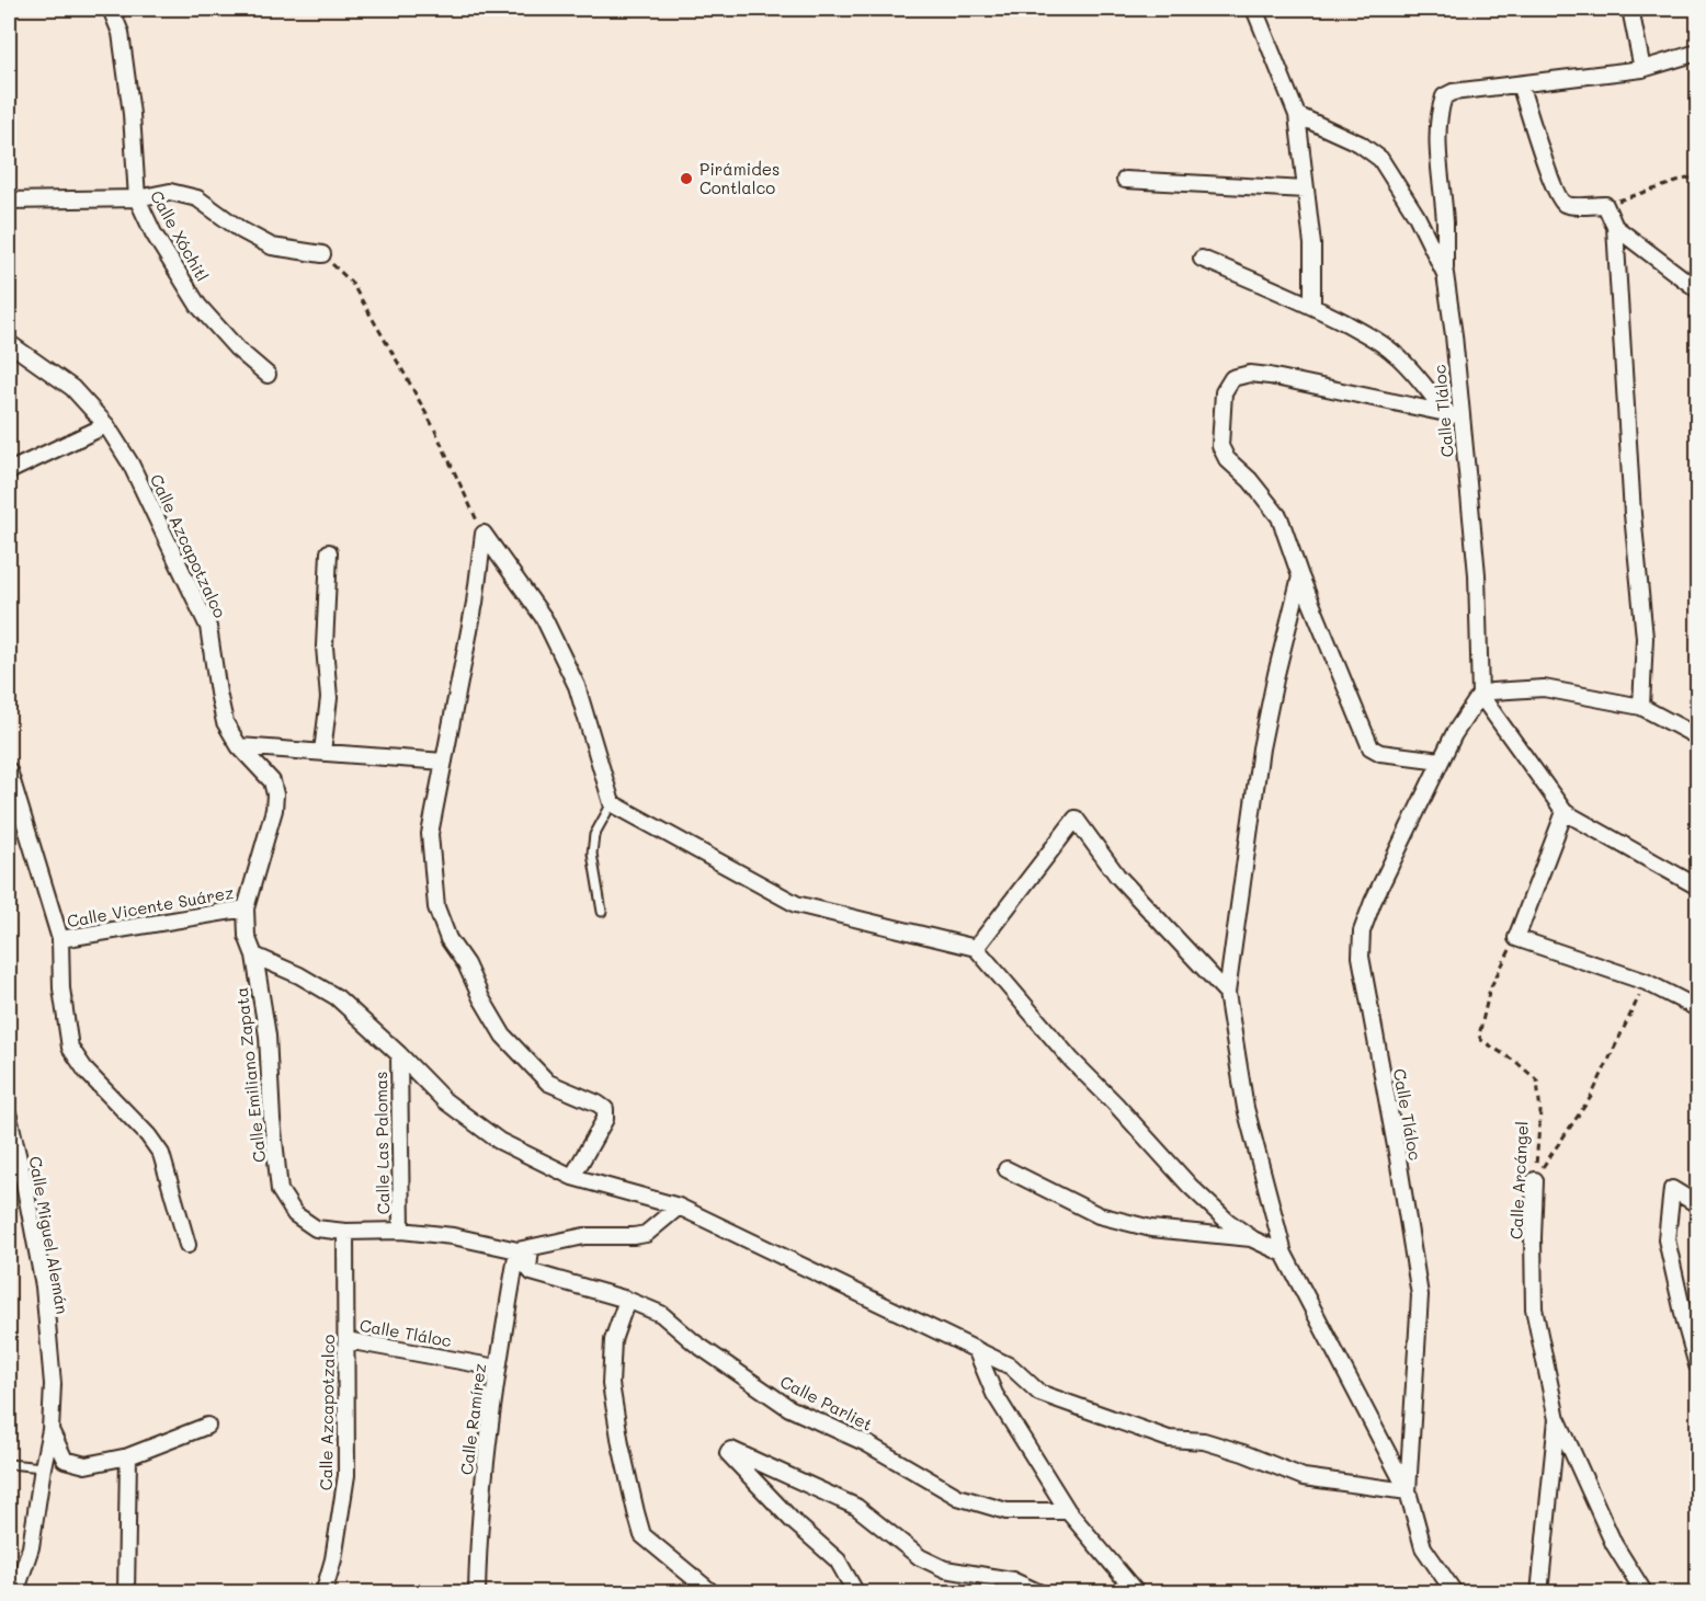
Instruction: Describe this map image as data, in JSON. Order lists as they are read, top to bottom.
{
  "streets": {
    "street": [
      "Calle Xóchitl",
      "Calle Tláloc",
      "Calle Azcapotzalco",
      "Calle Vicente Suárez",
      "Calle Emiliano Zapata",
      "Calle Las Palomas",
      "Calle Arcángel",
      "Calle Miguel Alemán",
      "Calle Parliet",
      "Calle Ramírez"
    ]
  },
  "crossings": [
    ["Calle Tláloc", "Calle Azcapotzalco"],
    ["Calle Tláloc", "Calle Ramírez"],
    ["Calle Azcapotzalco", "Calle Emiliano Zapata"],
    ["Calle Vicente Suárez", "Calle Emiliano Zapata"],
    ["Calle Parliet", "Calle Ramírez"]
  ],
  "places": ["Pirámides Contlalco"]
}
